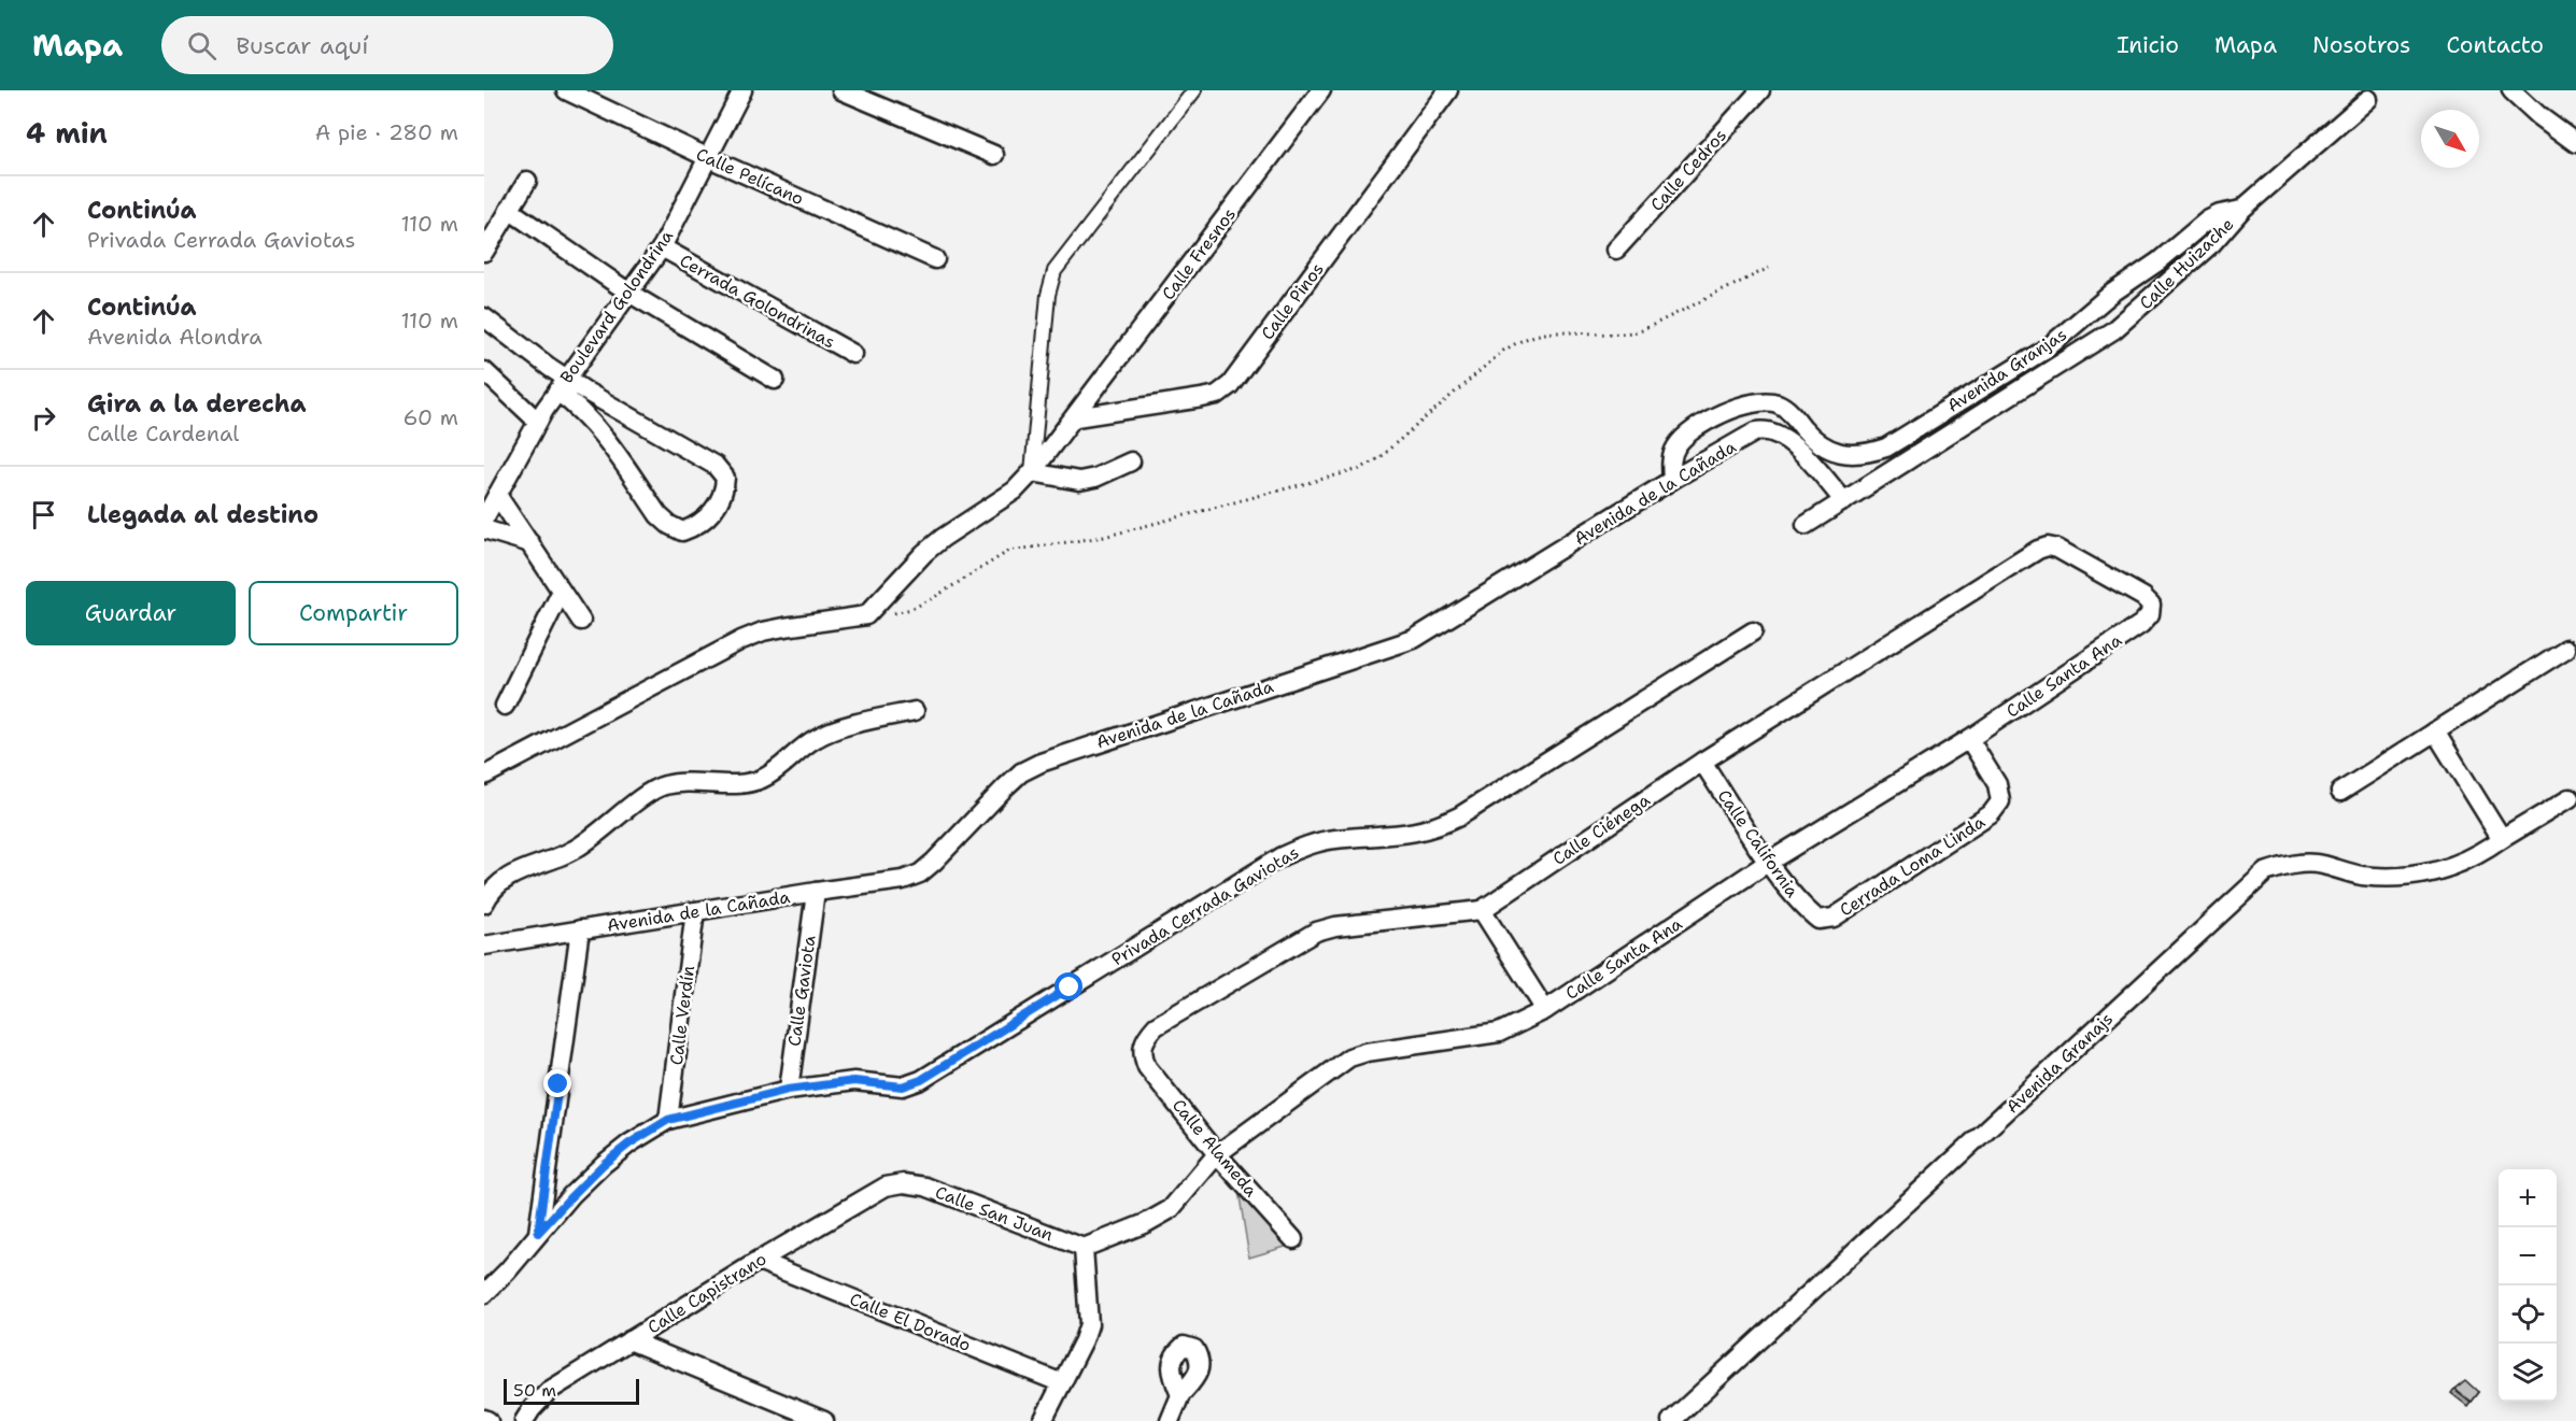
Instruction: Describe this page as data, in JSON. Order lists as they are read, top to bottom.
{
  "streets": {
    "street": [
      "Calle Cedros",
      "Calle Pelícano",
      "Calle Fresnos",
      "Calle Huizache",
      "Cerrada Golondrinas",
      "Calle Pinos",
      "Boulevard Golondrina",
      "Avenida Granjas",
      "Avenida de la Cañada",
      "Calle Santa Ana",
      "Calle Ciénega",
      "Calle California",
      "Cerrada Loma Linda",
      "Privada Cerrada Gaviotas",
      "Calle Gaviota",
      "Calle Verdín",
      "Avenida Granajs",
      "Calle Alameda",
      "Calle San Juan",
      "Calle Capistrano",
      "Calle El Dorado"
    ]
  },
  "crossings": [
    ["Calle Pelícano", "Boulevard Golondrina"],
    ["Calle Fresnos", "Calle Pinos"],
    ["Calle Huizache", "Avenida Granjas"],
    ["Cerrada Golondrinas", "Boulevard Golondrina"],
    ["Avenida Granjas", "Avenida de la Cañada"],
    ["Avenida de la Cañada", "Calle Gaviota"],
    ["Avenida de la Cañada", "Calle Verdín"],
    ["Calle Santa Ana", "Calle Ciénega"],
    ["Calle Santa Ana", "Calle California"],
    ["Calle Santa Ana", "Cerrada Loma Linda"],
    ["Calle Santa Ana", "Calle Alameda"],
    ["Calle Santa Ana", "Calle San Juan"],
    ["Calle Ciénega", "Calle California"],
    ["Calle Ciénega", "Calle Alameda"],
    ["Calle California", "Cerrada Loma Linda"],
    ["Privada Cerrada Gaviotas", "Calle Gaviota"],
    ["Privada Cerrada Gaviotas", "Calle Verdín"],
    ["Calle San Juan", "Calle Capistrano"],
    ["Calle Capistrano", "Calle El Dorado"]
  ],
  "scale_bar": "50 m",
  "north": "bottom right",
  "page": {
    "header": "Mapa",
    "search": "Buscar aquí",
    "nav": [
      "Inicio",
      "Mapa",
      "Nosotros",
      "Contacto"
    ],
    "heading": ["4 min", "A pie · 280 m"],
    "list": [
      ["Continúa", "Privada Cerrada Gaviotas", "110 m"],
      ["Continúa", "Avenida Alondra", "110 m"],
      ["Gira a la derecha", "Calle Cardenal", "60 m"],
      "Llegada al destino"
    ],
    "buttons": ["Guardar", "Compartir"],
    "map_buttons": ["+", "−"],
    "scale": "50 m"
  }
}
